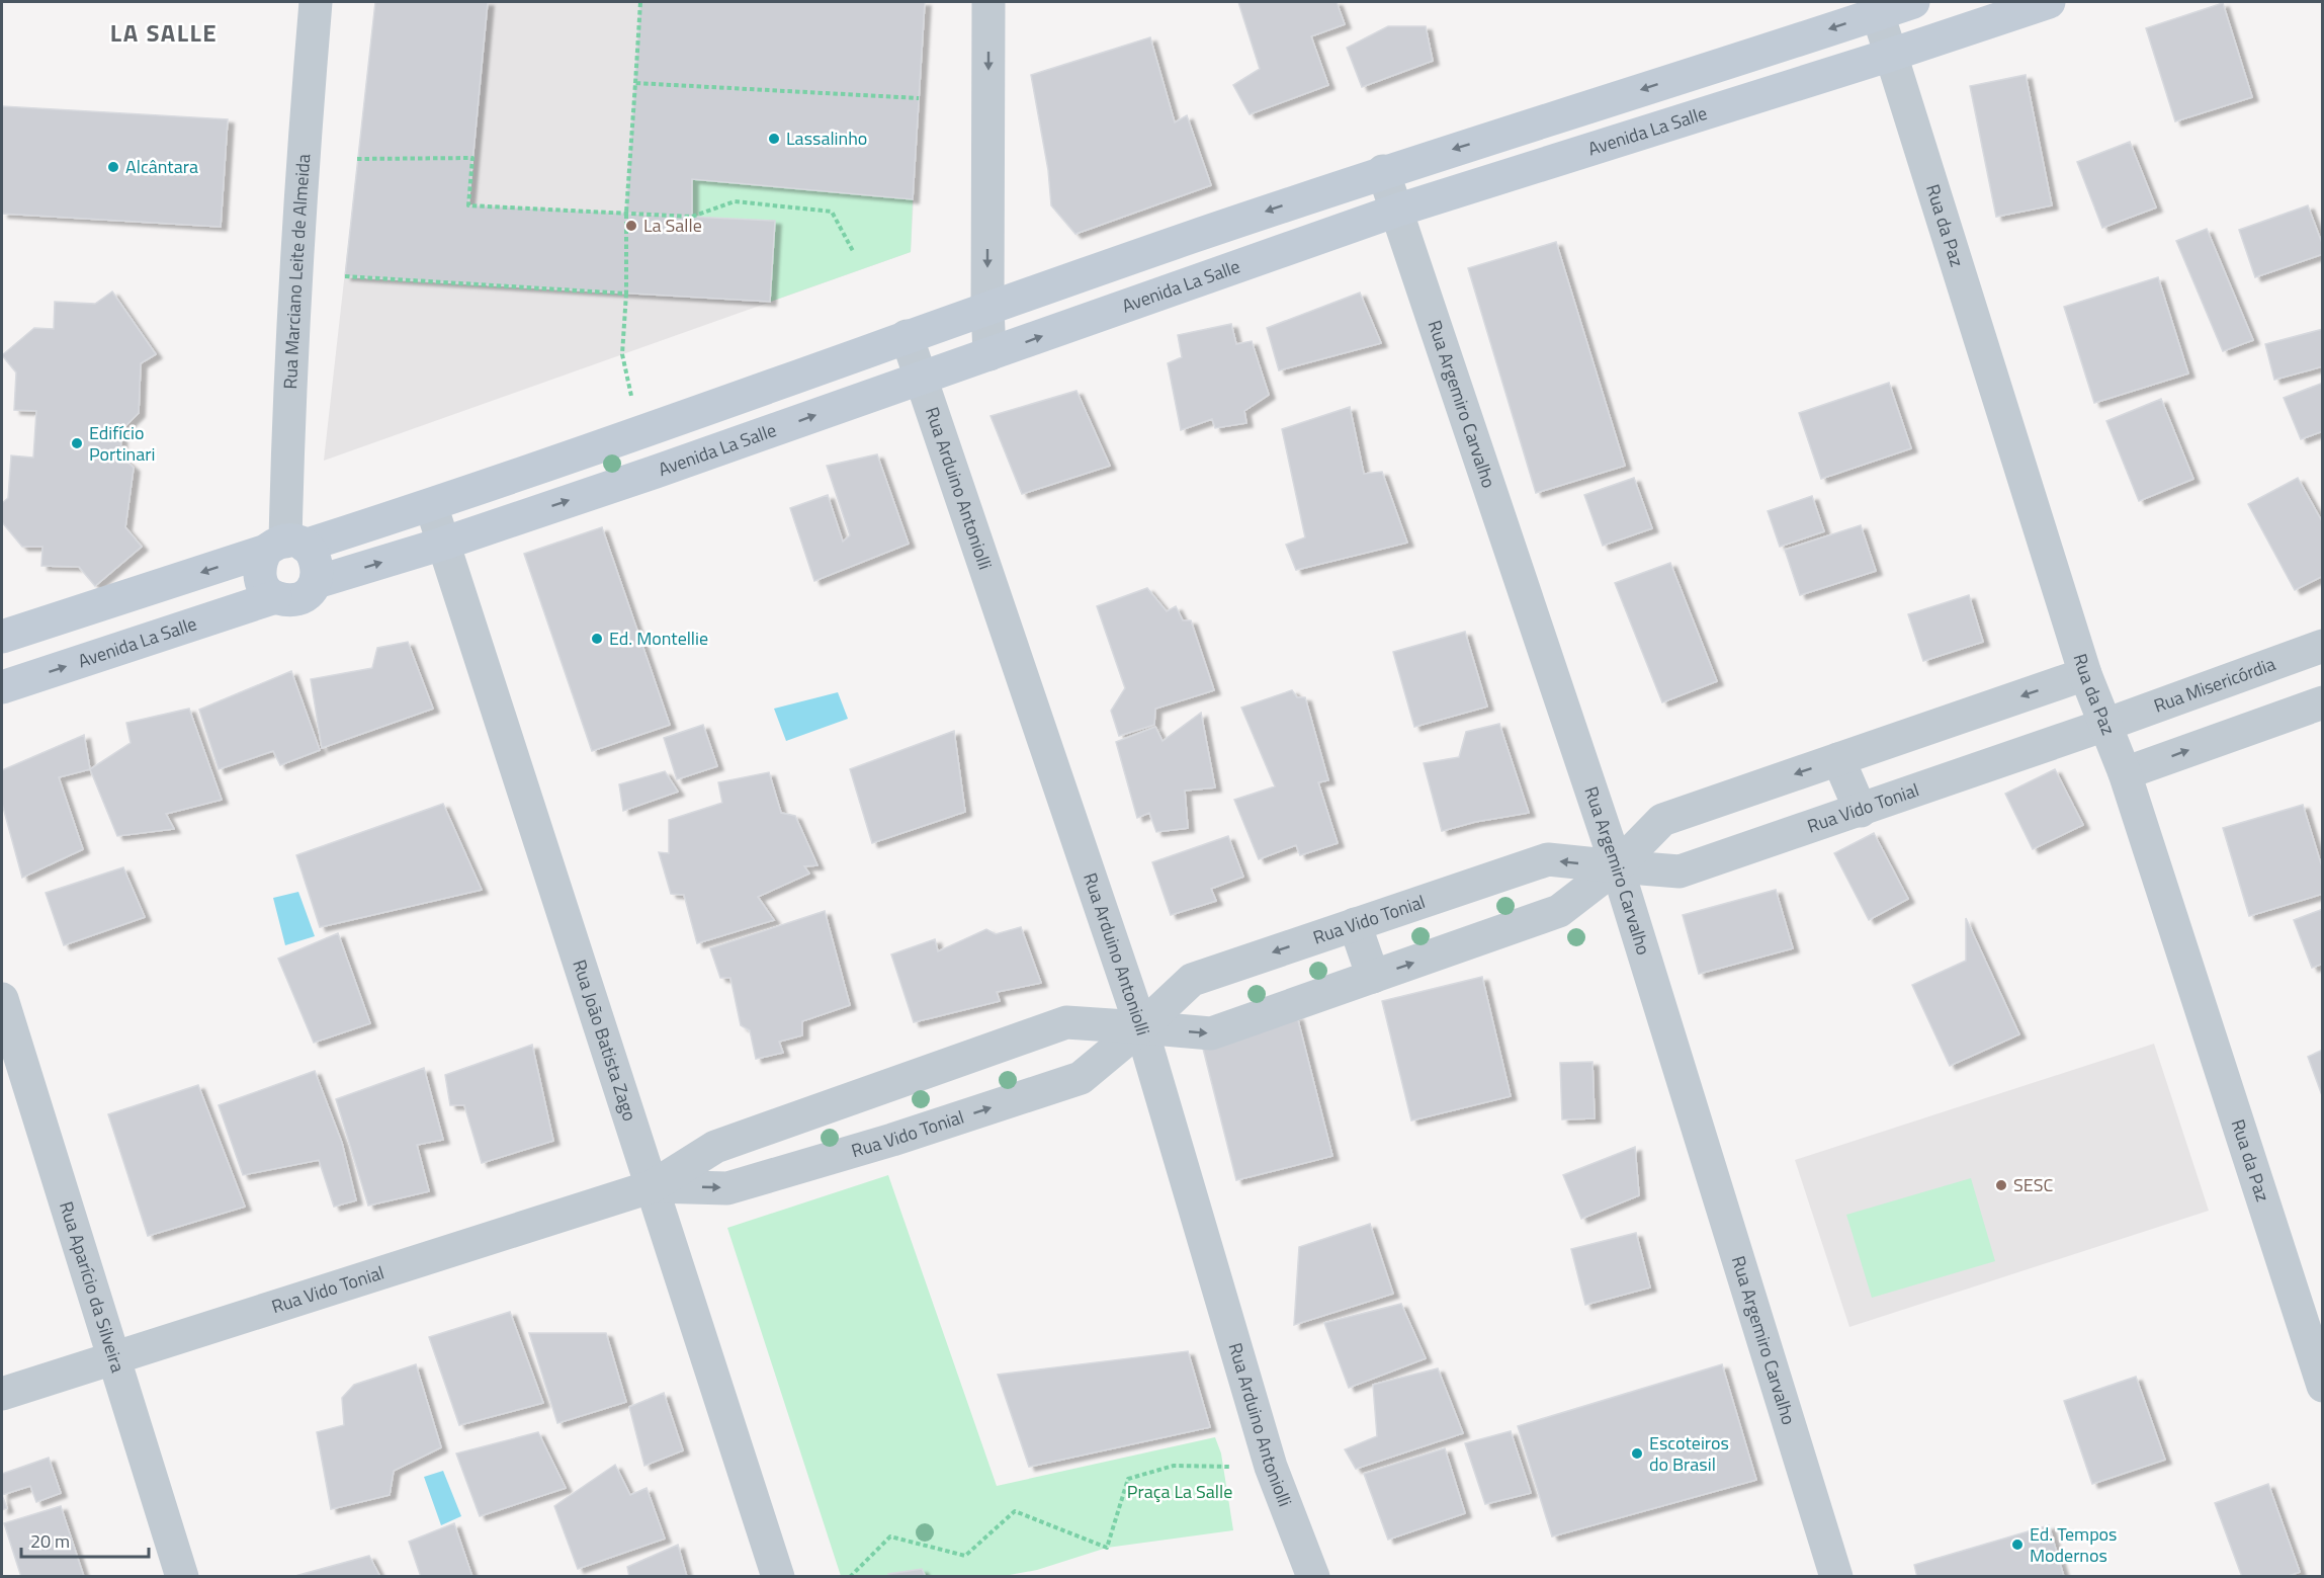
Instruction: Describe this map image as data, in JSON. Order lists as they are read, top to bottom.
{
  "streets": {
    "main road": ["Avenida La Salle"],
    "street": [
      "Rua da Paz",
      "Rua Marciano Leite de Almeida",
      "Rua Argemiro Carvalho",
      "Rua Arduino Antoniolli",
      "Rua Misericórdia",
      "Rua Vido Tonial",
      "Rua João Batista Zago",
      "Rua Aparício da Silveira"
    ]
  },
  "crossings": [
    ["Avenida La Salle", "Rua da Paz"],
    ["Avenida La Salle", "Rua Marciano Leite de Almeida"],
    ["Avenida La Salle", "Rua Argemiro Carvalho"],
    ["Avenida La Salle", "Rua Arduino Antoniolli"],
    ["Avenida La Salle", "Rua João Batista Zago"],
    ["Rua da Paz", "Rua Misericórdia"],
    ["Rua da Paz", "Rua Vido Tonial"],
    ["Rua Argemiro Carvalho", "Rua Vido Tonial"],
    ["Rua Arduino Antoniolli", "Rua Vido Tonial"],
    ["Rua Misericórdia", "Rua Vido Tonial"],
    ["Rua Vido Tonial", "Rua João Batista Zago"],
    ["Rua Vido Tonial", "Rua Aparício da Silveira"]
  ],
  "districts": ["LA SALLE"],
  "parks": ["Praça La Salle"],
  "places": [
    "Lassalinho",
    "Alcântara",
    "La Salle",
    "Edifício Portinari",
    "Ed. Montellie",
    "SESC",
    "Escoteiros do Brasil",
    "Ed. Tempos Modernos"
  ],
  "scale_bar": "20 m"
}
